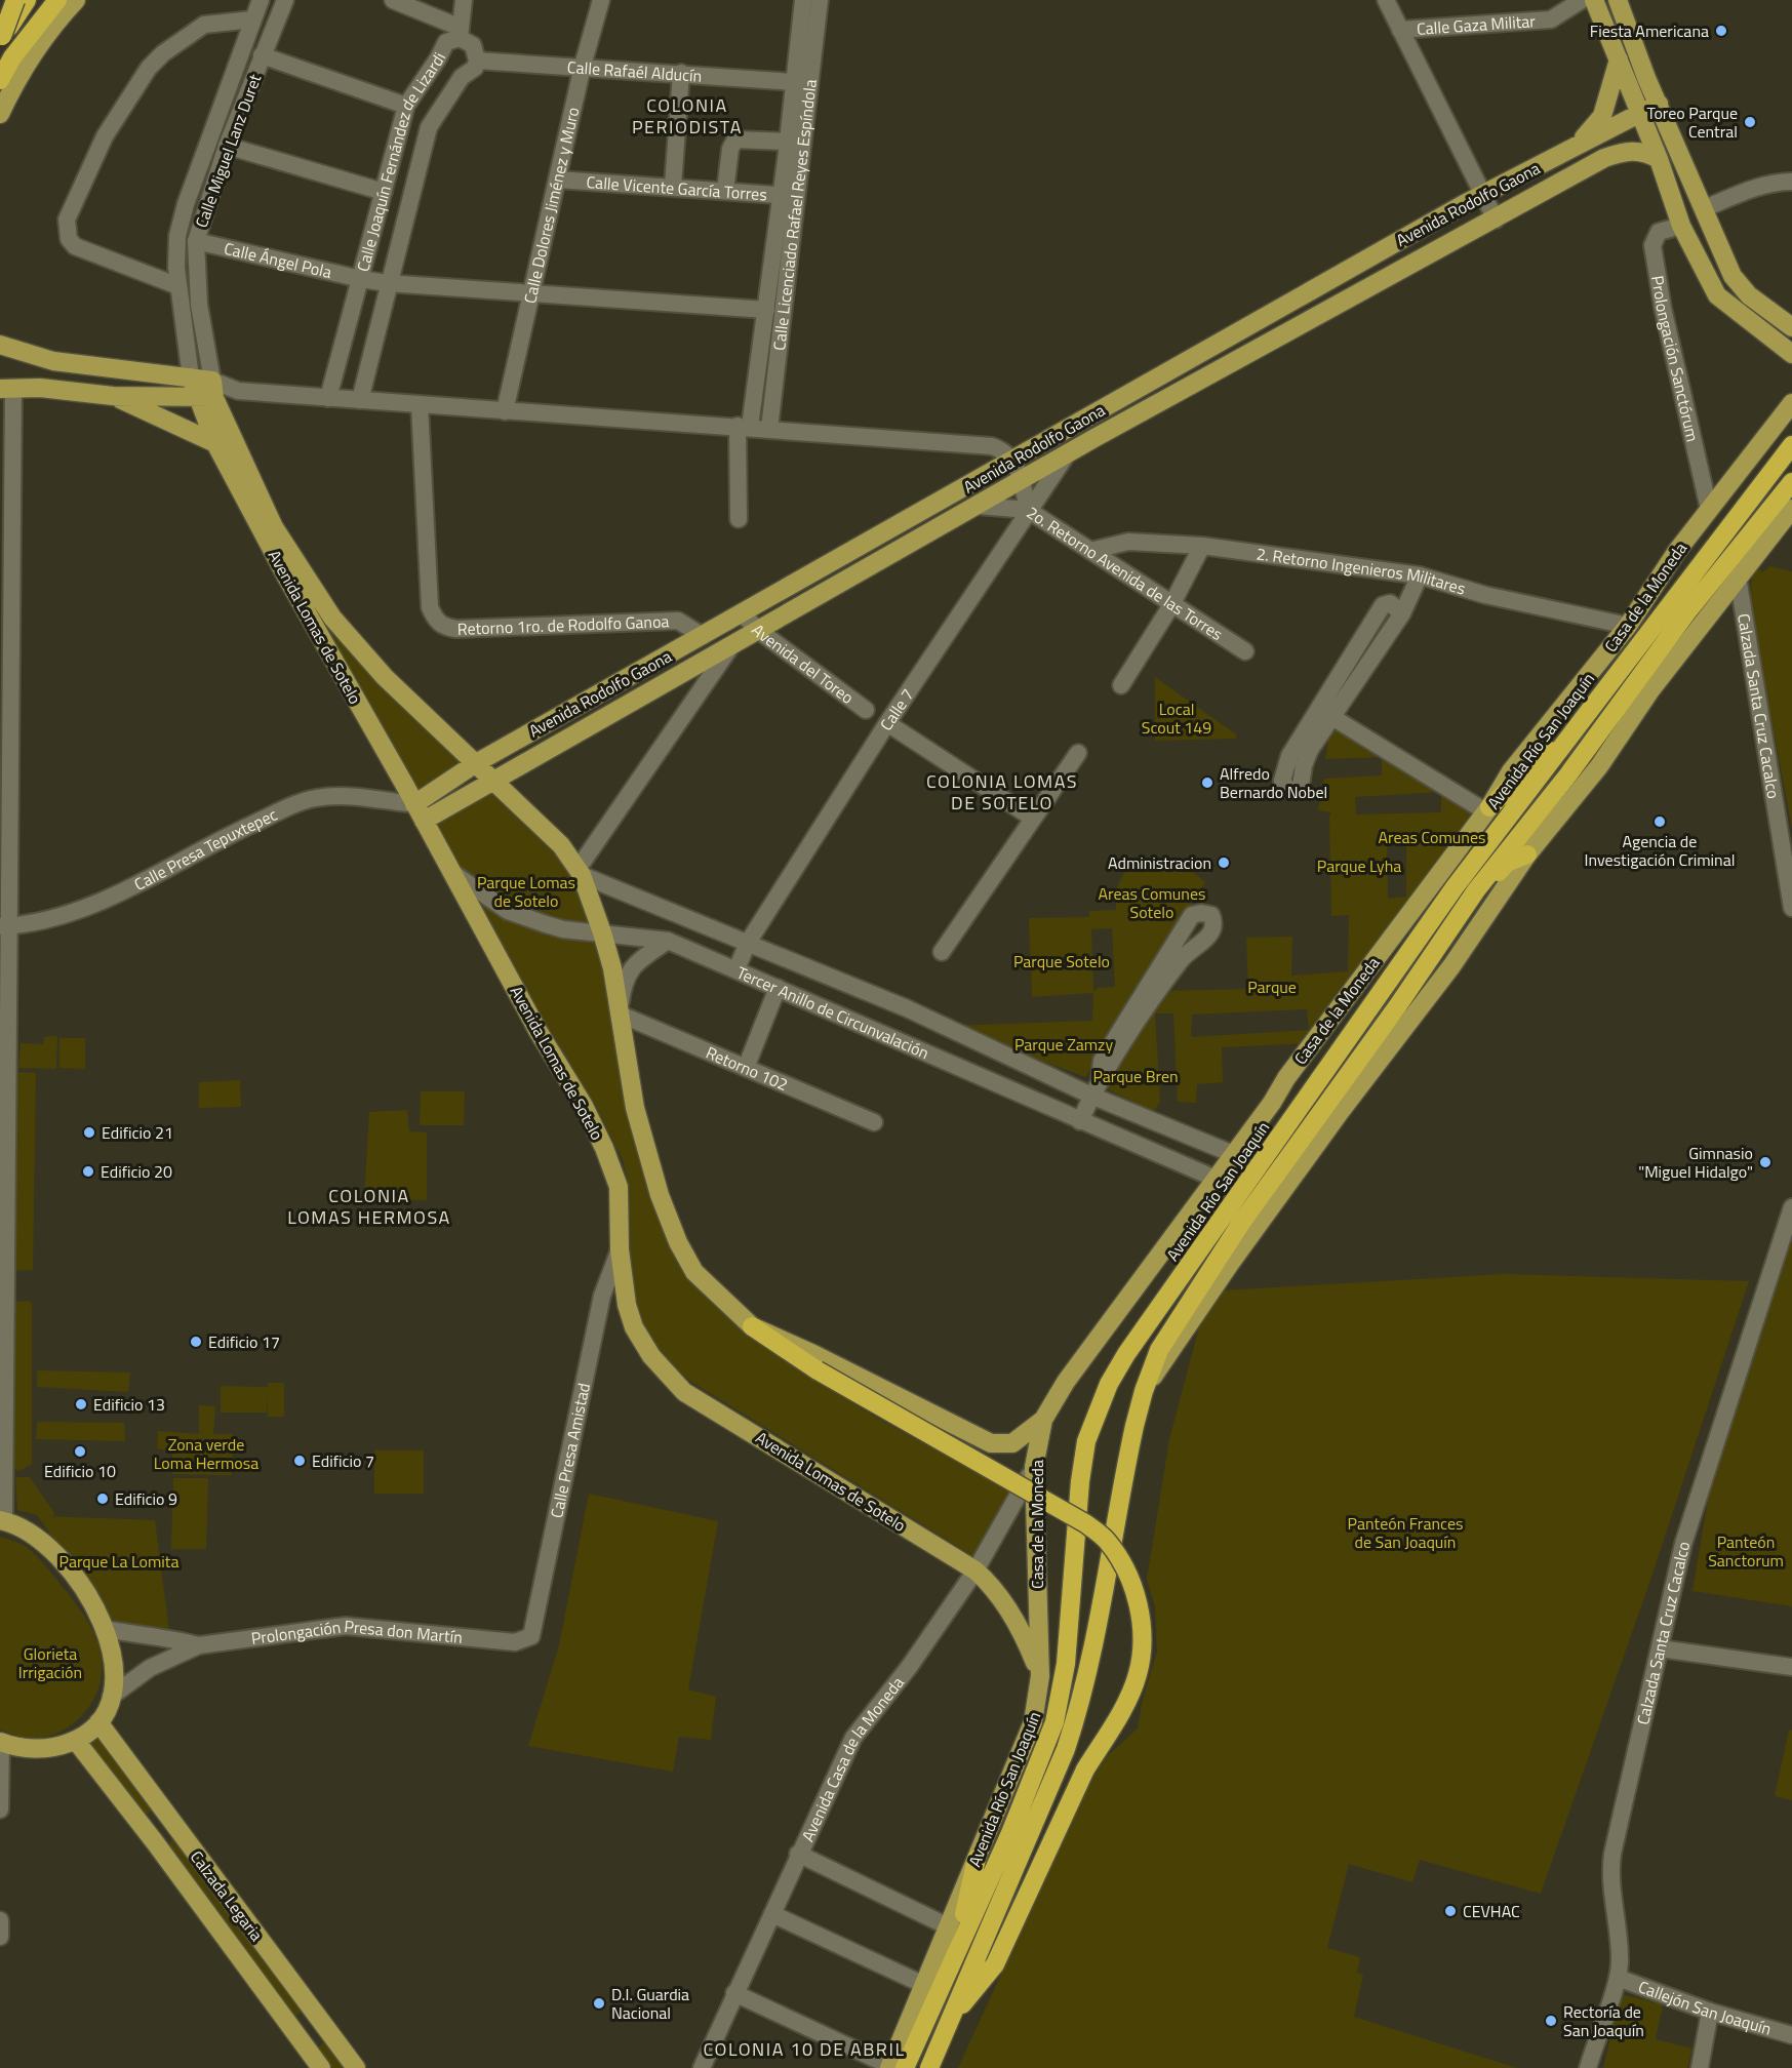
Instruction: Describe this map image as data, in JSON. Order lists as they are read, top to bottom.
{
  "streets": {
    "highway": ["Avenida Río San Joaquín"],
    "main road": [
      "Avenida Rodolfo Gaona",
      "Casa de la Moneda",
      "Avenida Lomas de Sotelo",
      "Calzada Legaria"
    ],
    "street": [
      "Calle Gaza Militar",
      "Calle Rafaél Alducín",
      "Calle Miguel Lanz Duret",
      "Calle Joaquín Fernández de Lizardi",
      "Calle Vicente García Torres",
      "Calle Dolores Jiménez y Muro",
      "Calle Licenciado Rafael Reyes Espíndola",
      "Calle Ángel Pola",
      "Prolongación Sanctórum",
      "2o. Retorno Avenida de las Torres",
      "2. Retorno Ingenieros Militares",
      "Retorno 1ro. de Rodolfo Ganoa",
      "Avenida del Toreo",
      "Calzada Santa Cruz Cacalco",
      "Calle 7",
      "Calle Presa Tepuxtepec",
      "Tercer Anillo de Circunvalación",
      "Retorno 102",
      "Calle Presa Amistad",
      "Prolongación Presa don Martín",
      "Avenida Casa de la Moneda",
      "Callejón San Joaquín"
    ]
  },
  "crossings": [
    ["Calle Rafaél Alducín", "Calle Joaquín Fernández de Lizardi"],
    ["Calle Rafaél Alducín", "Calle Dolores Jiménez y Muro"],
    ["Calle Rafaél Alducín", "Calle Licenciado Rafael Reyes Espíndola"],
    ["Calle Miguel Lanz Duret", "Calle Ángel Pola"],
    ["Calle Miguel Lanz Duret", "Avenida Lomas de Sotelo"],
    ["Calle Joaquín Fernández de Lizardi", "Calle Ángel Pola"],
    ["Calle Vicente García Torres", "Calle Dolores Jiménez y Muro"],
    ["Calle Vicente García Torres", "Calle Licenciado Rafael Reyes Espíndola"],
    ["Avenida Rodolfo Gaona", "2o. Retorno Avenida de las Torres"],
    ["Avenida Rodolfo Gaona", "Retorno 1ro. de Rodolfo Ganoa"],
    ["Avenida Rodolfo Gaona", "Avenida Lomas de Sotelo"],
    ["Avenida Rodolfo Gaona", "Avenida del Toreo"],
    ["Avenida Rodolfo Gaona", "Calle 7"],
    ["Avenida Rodolfo Gaona", "Calle Presa Tepuxtepec"],
    ["Calle Dolores Jiménez y Muro", "Calle Ángel Pola"],
    ["Calle Licenciado Rafael Reyes Espíndola", "Calle Ángel Pola"],
    ["Prolongación Sanctórum", "Casa de la Moneda"],
    ["2o. Retorno Avenida de las Torres", "2. Retorno Ingenieros Militares"],
    ["2o. Retorno Avenida de las Torres", "Calle 7"],
    ["2. Retorno Ingenieros Militares", "Casa de la Moneda"],
    ["Casa de la Moneda", "Avenida Lomas de Sotelo"],
    ["Casa de la Moneda", "Avenida Río San Joaquín"],
    ["Casa de la Moneda", "Tercer Anillo de Circunvalación"],
    ["Casa de la Moneda", "Avenida Casa de la Moneda"],
    ["Avenida Lomas de Sotelo", "Avenida Río San Joaquín"],
    ["Avenida Lomas de Sotelo", "Calle Presa Tepuxtepec"],
    ["Avenida Lomas de Sotelo", "Tercer Anillo de Circunvalación"],
    ["Avenida Lomas de Sotelo", "Retorno 102"],
    ["Avenida Lomas de Sotelo", "Calle Presa Amistad"],
    ["Avenida Lomas de Sotelo", "Avenida Casa de la Moneda"],
    ["Calzada Santa Cruz Cacalco", "Callejón San Joaquín"],
    ["Calle 7", "Tercer Anillo de Circunvalación"],
    ["Calle Presa Amistad", "Prolongación Presa don Martín"]
  ],
  "districts": [
    "COLONIA PERIODISTA",
    "COLONIA LOMAS DE SOTELO",
    "COLONIA LOMAS HERMOSA",
    "COLONIA 10 DE ABRIL"
  ],
  "parks": [
    "Local Scout 149",
    "Areas Comunes",
    "Parque Lyha",
    "Parque Lomas de Sotelo",
    "Areas Comunes Sotelo",
    "Parque Sotelo",
    "Parque",
    "Parque Zamzy",
    "Parque Bren",
    "Zona verde Loma Hermosa",
    "Panteón Frances de San Joaquín",
    "Panteón Sanctorum",
    "Parque La Lomita",
    "Glorieta Irrigación"
  ],
  "places": [
    "Fiesta Americana",
    "Toreo Parque Central",
    "Alfredo Bernardo Nobel",
    "Agencia de Investigación Criminal",
    "Administracion",
    "Edificio 21",
    "Gimnasio \"Miguel Hidalgo\"",
    "Edificio 20",
    "Edificio 17",
    "Edificio 13",
    "Edificio 10",
    "Edificio 7",
    "Edificio 9",
    "CEVHAC",
    "D.I. Guardia Nacional",
    "Rectoría de San Joaquín"
  ]
}
